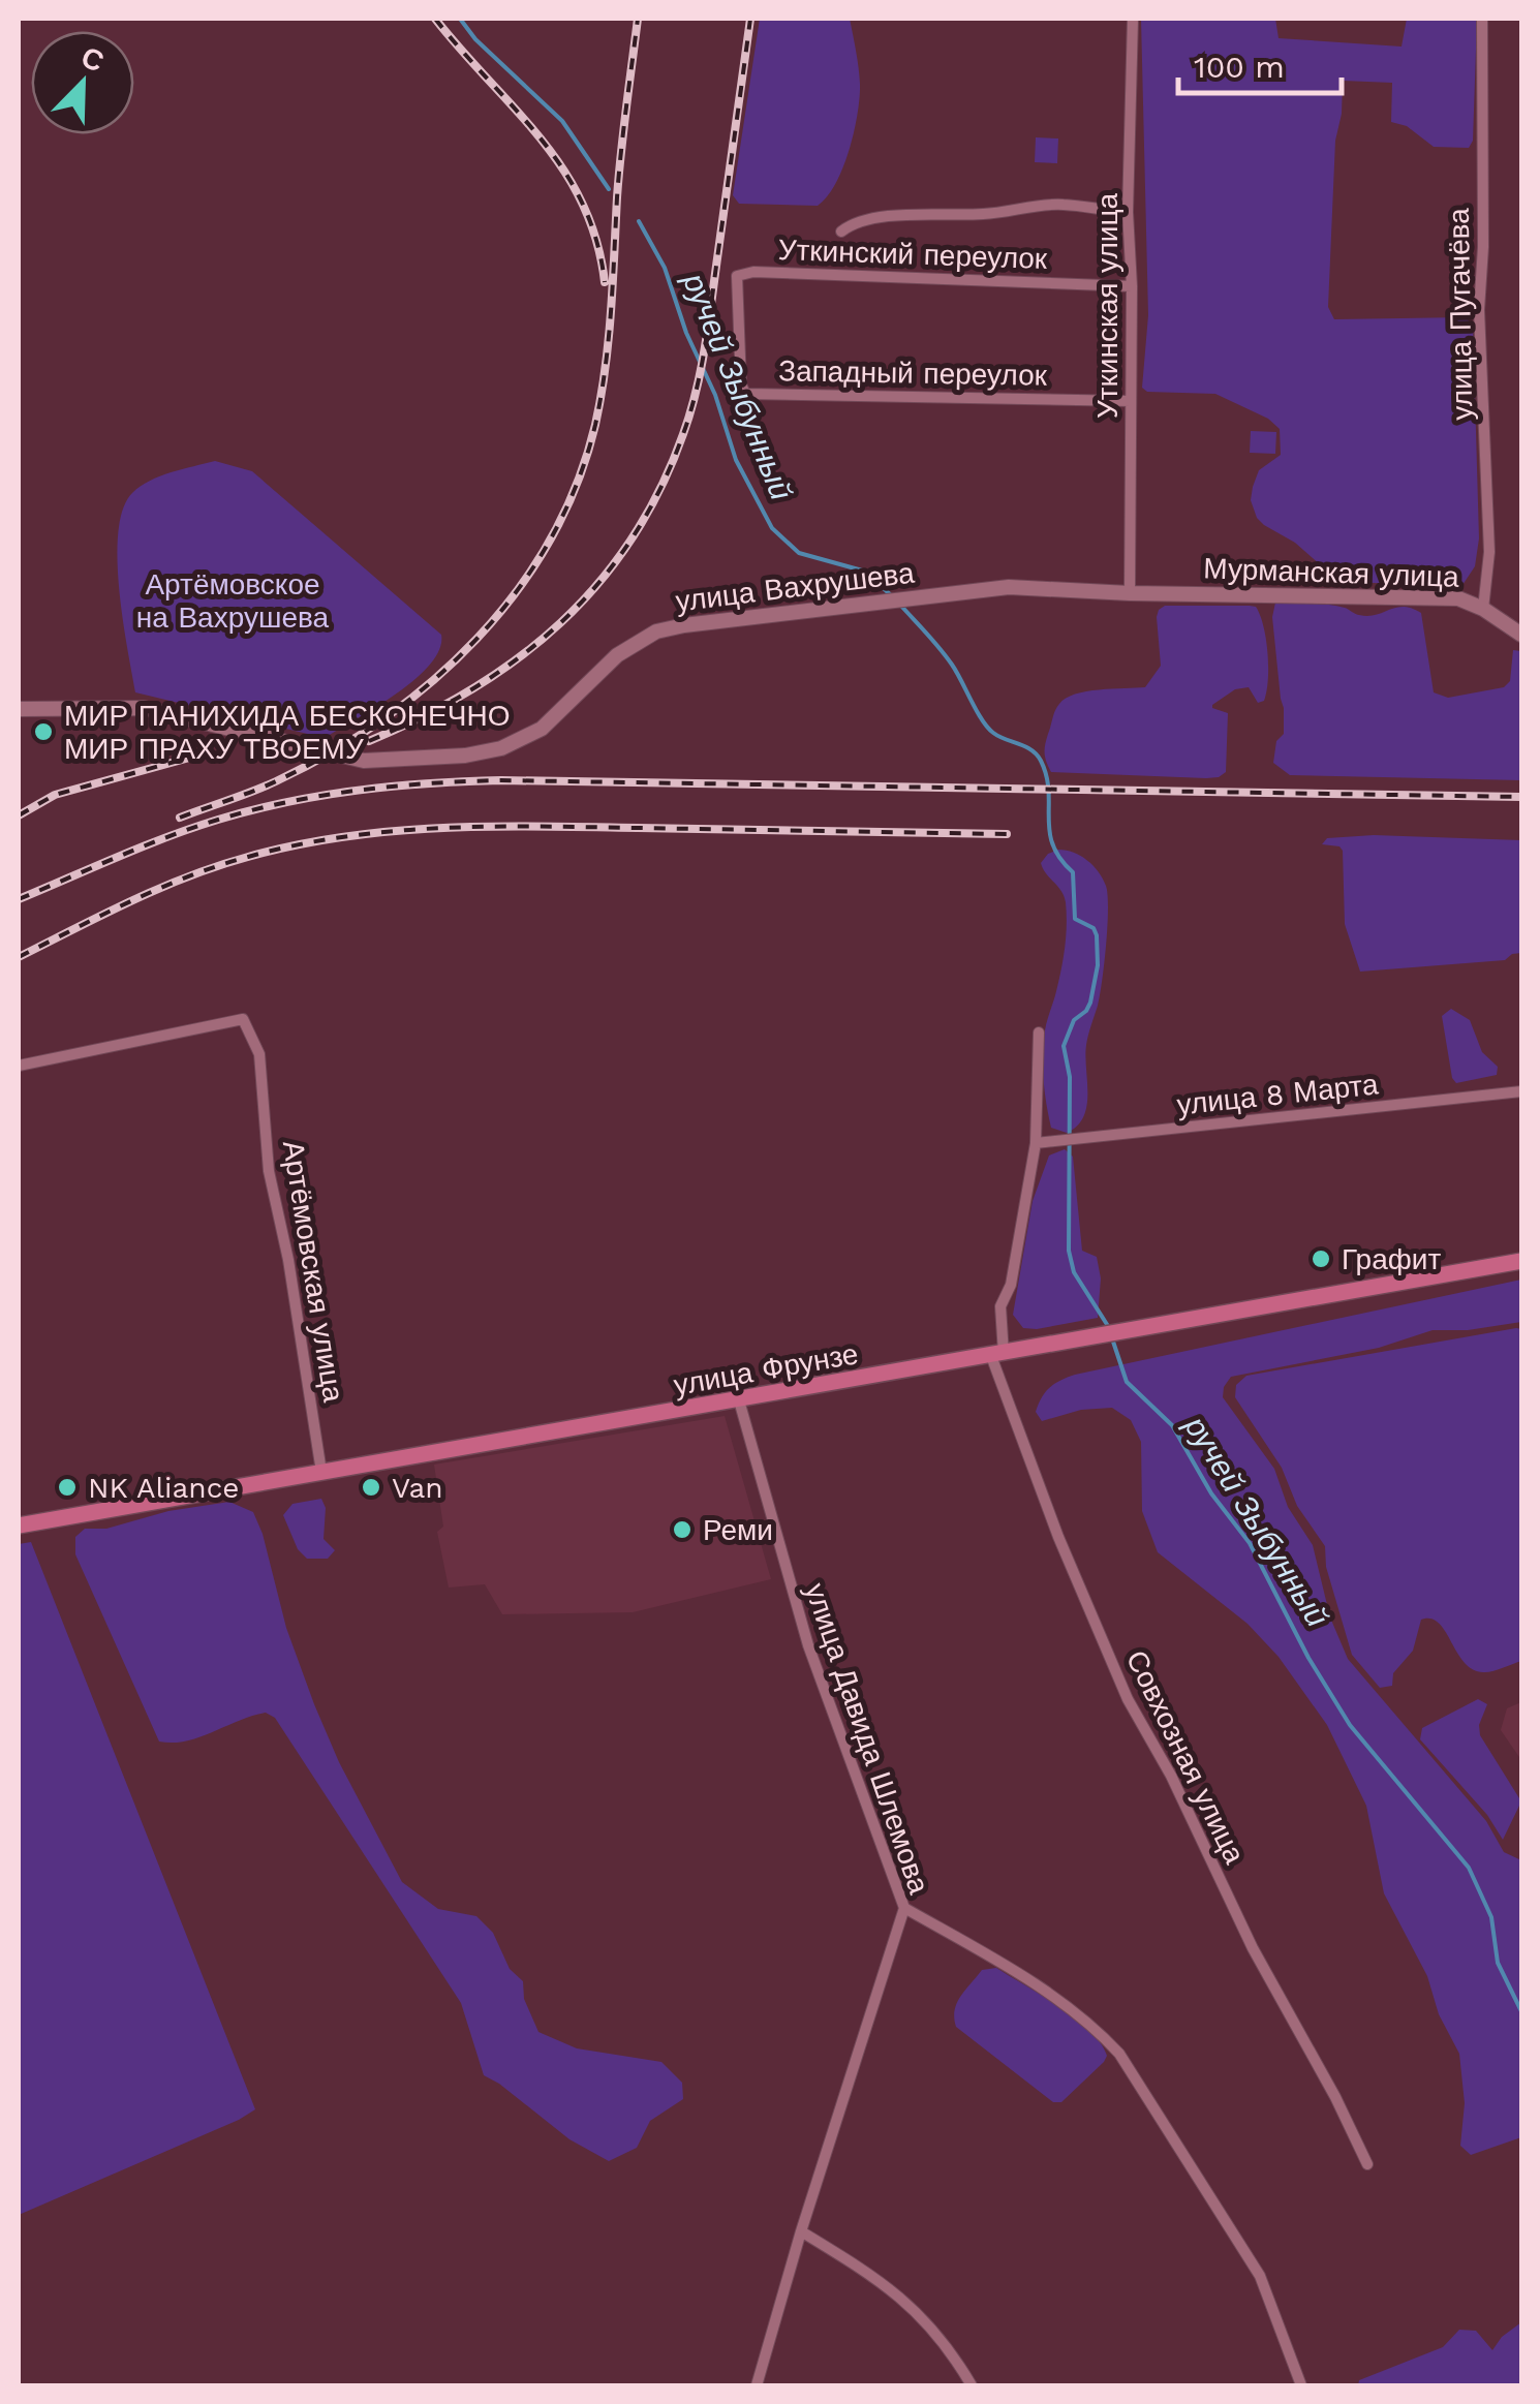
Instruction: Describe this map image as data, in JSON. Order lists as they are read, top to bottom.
{
  "streets": {
    "main road": ["Мурманская улица", "улица Вахрушева", "улица Фрунзе"],
    "street": [
      "Уткинский переулок",
      "Уткинская улица",
      "улица Пугачёва",
      "Западный переулок",
      "улица 8 Марта",
      "Артёмовская улица",
      "улица Давида Шлемова",
      "Совхозная улица"
    ]
  },
  "crossings": [
    ["Уткинский переулок", "Уткинская улица"],
    ["Уткинский переулок", "Западный переулок"],
    ["Уткинская улица", "Западный переулок"],
    ["Уткинская улица", "Мурманская улица"],
    ["Уткинская улица", "улица Вахрушева"],
    ["улица Пугачёва", "Мурманская улица"],
    ["Мурманская улица", "улица Вахрушева"],
    ["Артёмовская улица", "улица Фрунзе"],
    ["улица Фрунзе", "улица Давида Шлемова"],
    ["улица Фрунзе", "Совхозная улица"]
  ],
  "water": ["ручей Зыбунный"],
  "parks": ["Артёмовское на Вахрушева"],
  "places": [
    "МИР ПАНИХИДА БЕСКОНЕЧНО МИР ПРАХУ ТВОЕМУ",
    "Графит",
    "NK Aliance",
    "Van",
    "Реми"
  ],
  "scale_bar": "100 m",
  "north": "top right"
}
